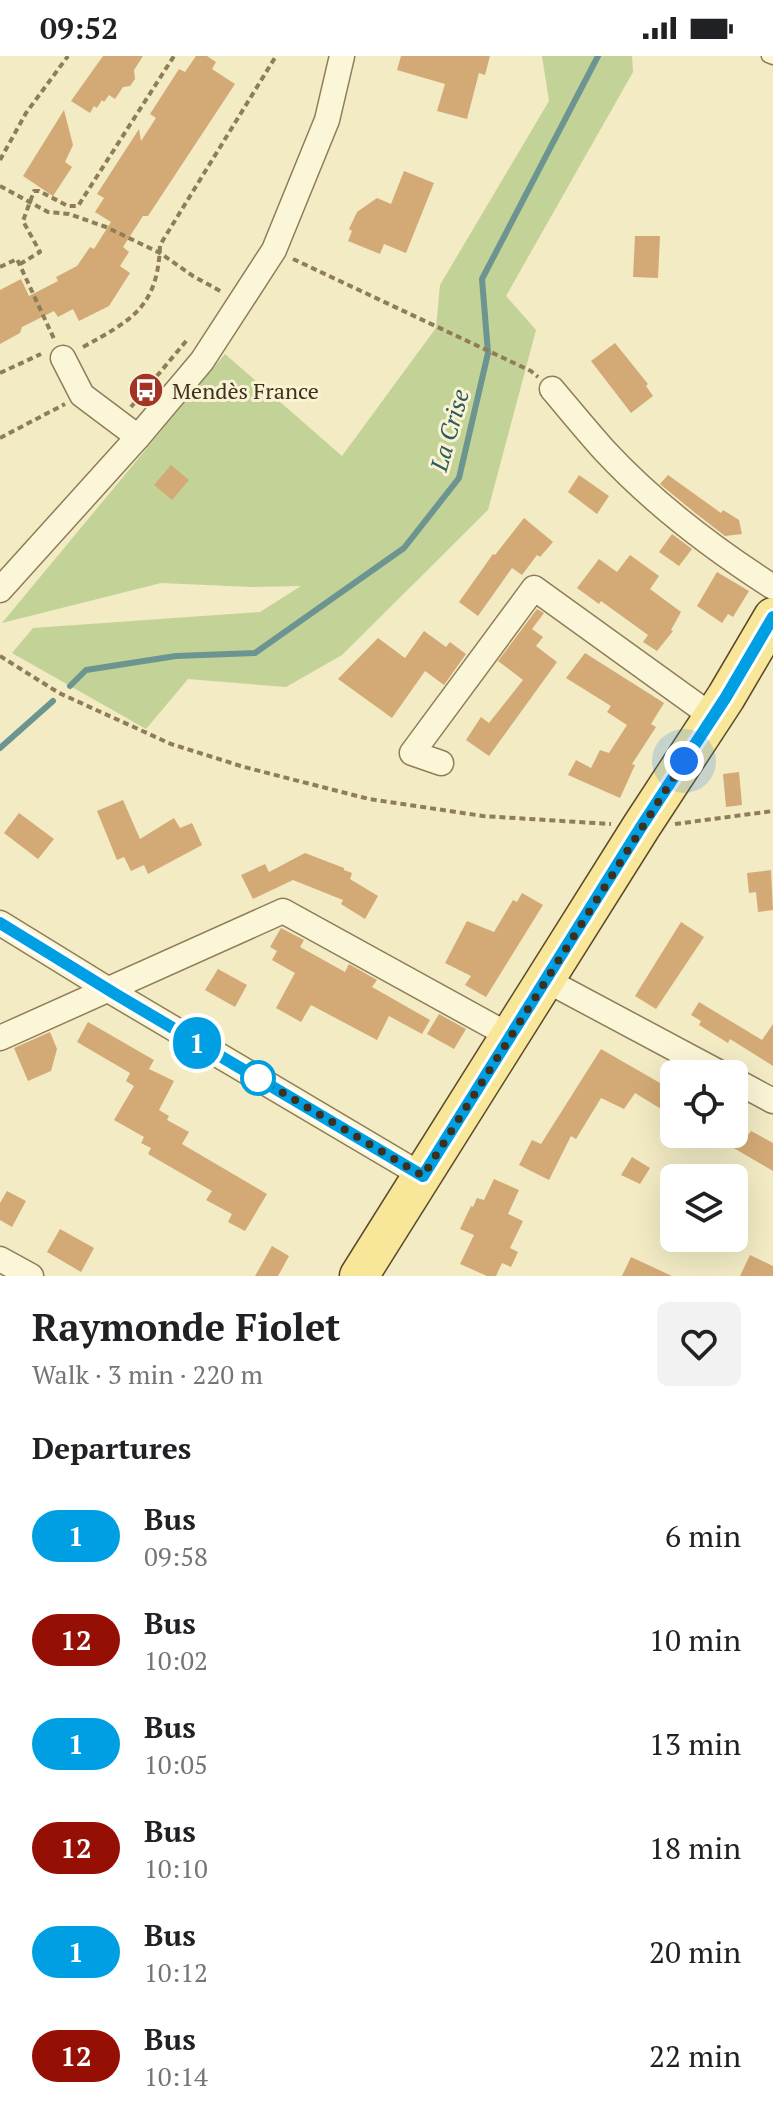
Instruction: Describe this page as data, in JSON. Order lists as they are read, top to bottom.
{
  "water": ["La Crise"],
  "places": {
    "bus stop": ["Mendès France"]
  },
  "lines": ["bus line 1"],
  "page": {
    "status": "09:52",
    "on_map": "1",
    "heading": [
      ["Raymonde Fiolet", "Walk · 3 min · 220 m"],
      "Departures"
    ],
    "list": [
      {
        "mark": "1",
        "name": "Bus",
        "note": "09:58",
        "value": "6 min"
      },
      {
        "mark": "12",
        "name": "Bus",
        "note": "10:02",
        "value": "10 min"
      },
      {
        "mark": "1",
        "name": "Bus",
        "note": "10:05",
        "value": "13 min"
      },
      {
        "mark": "12",
        "name": "Bus",
        "note": "10:10",
        "value": "18 min"
      },
      {
        "mark": "1",
        "name": "Bus",
        "note": "10:12",
        "value": "20 min"
      },
      {
        "mark": "12",
        "name": "Bus",
        "note": "10:14",
        "value": "22 min"
      }
    ]
  }
}
